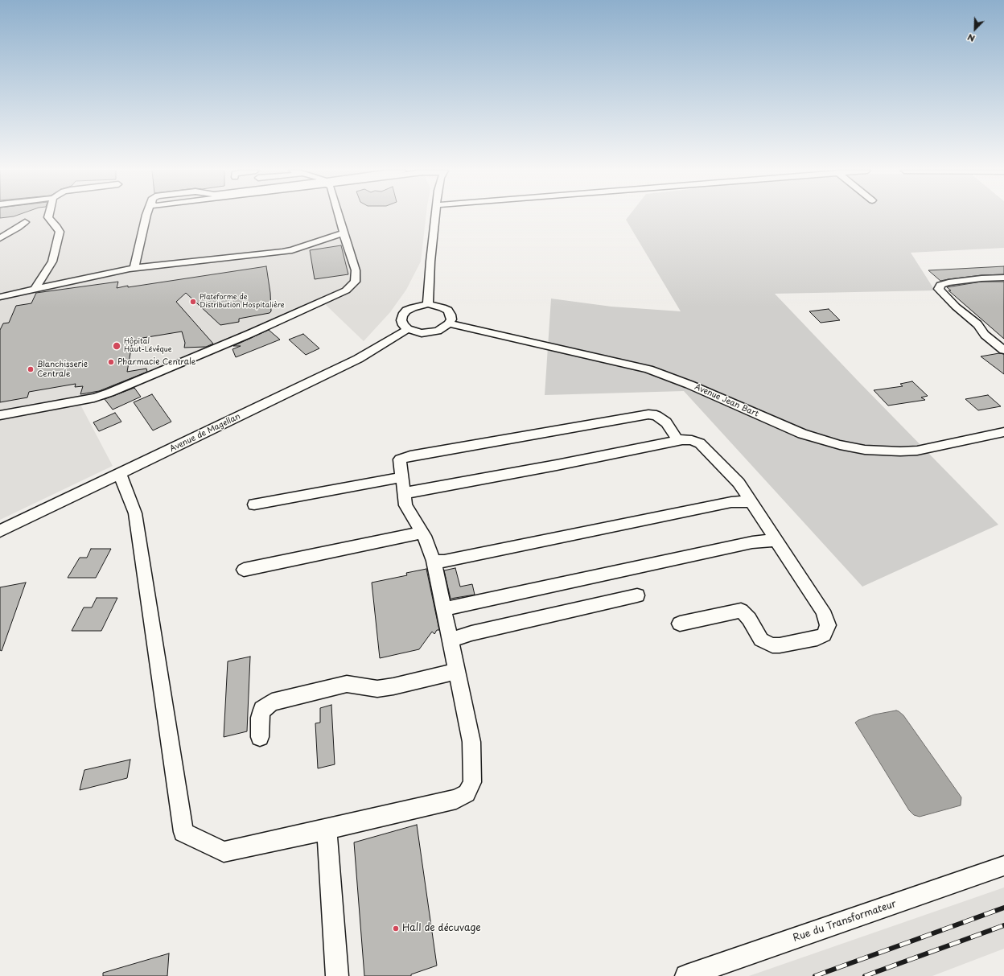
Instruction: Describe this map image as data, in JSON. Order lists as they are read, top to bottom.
{
  "streets": {
    "street": ["Avenue Jean Bart", "Avenue de Magellan", "Rue du Transformateur"]
  },
  "crossings": [
    ["Avenue Jean Bart", "Avenue de Magellan"]
  ],
  "places": [
    "Plateforme de Distribution Hospitalière",
    "Hôpital Haut-Lévêque",
    "Pharmacie Centrale",
    "Blanchisserie Centrale",
    "Hall de décuvage"
  ],
  "north": "bottom left"
}
